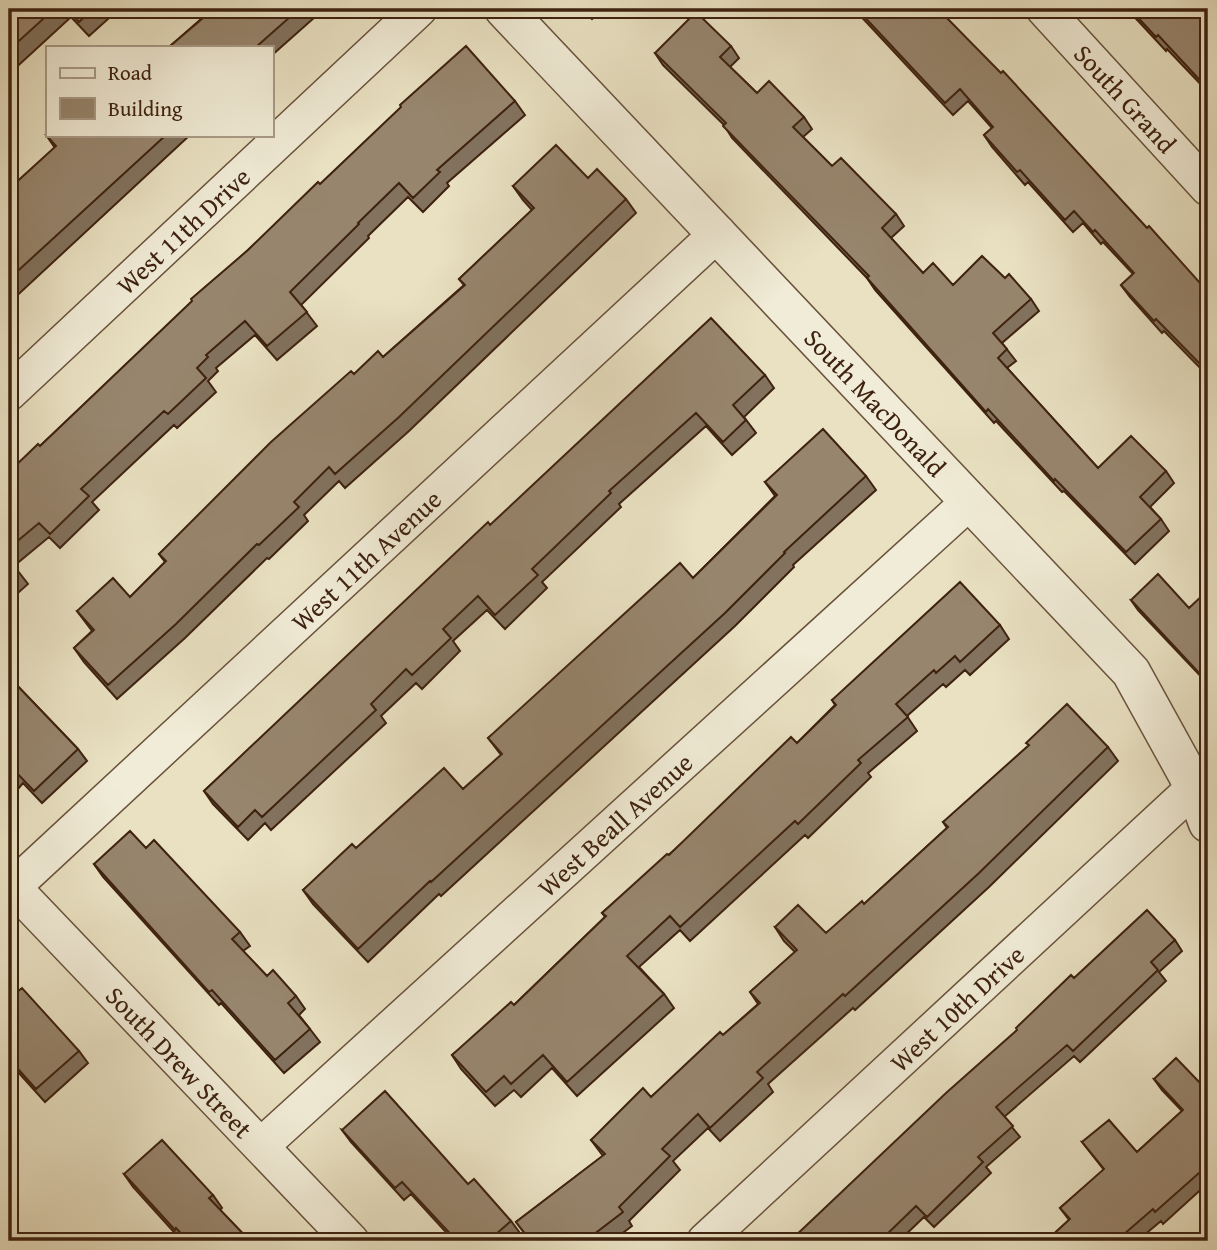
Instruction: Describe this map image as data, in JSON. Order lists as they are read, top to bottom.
{
  "streets": {
    "street": [
      "South Grand",
      "West 11th Drive",
      "South MacDonald",
      "West 11th Avenue",
      "West Beall Avenue",
      "West 10th Drive",
      "South Drew Street"
    ]
  },
  "crossings": [
    ["South MacDonald", "West 11th Avenue"],
    ["South MacDonald", "West Beall Avenue"],
    ["South MacDonald", "West 10th Drive"],
    ["West 11th Avenue", "South Drew Street"],
    ["West Beall Avenue", "South Drew Street"]
  ],
  "legend": ["Road", "Building"]
}
